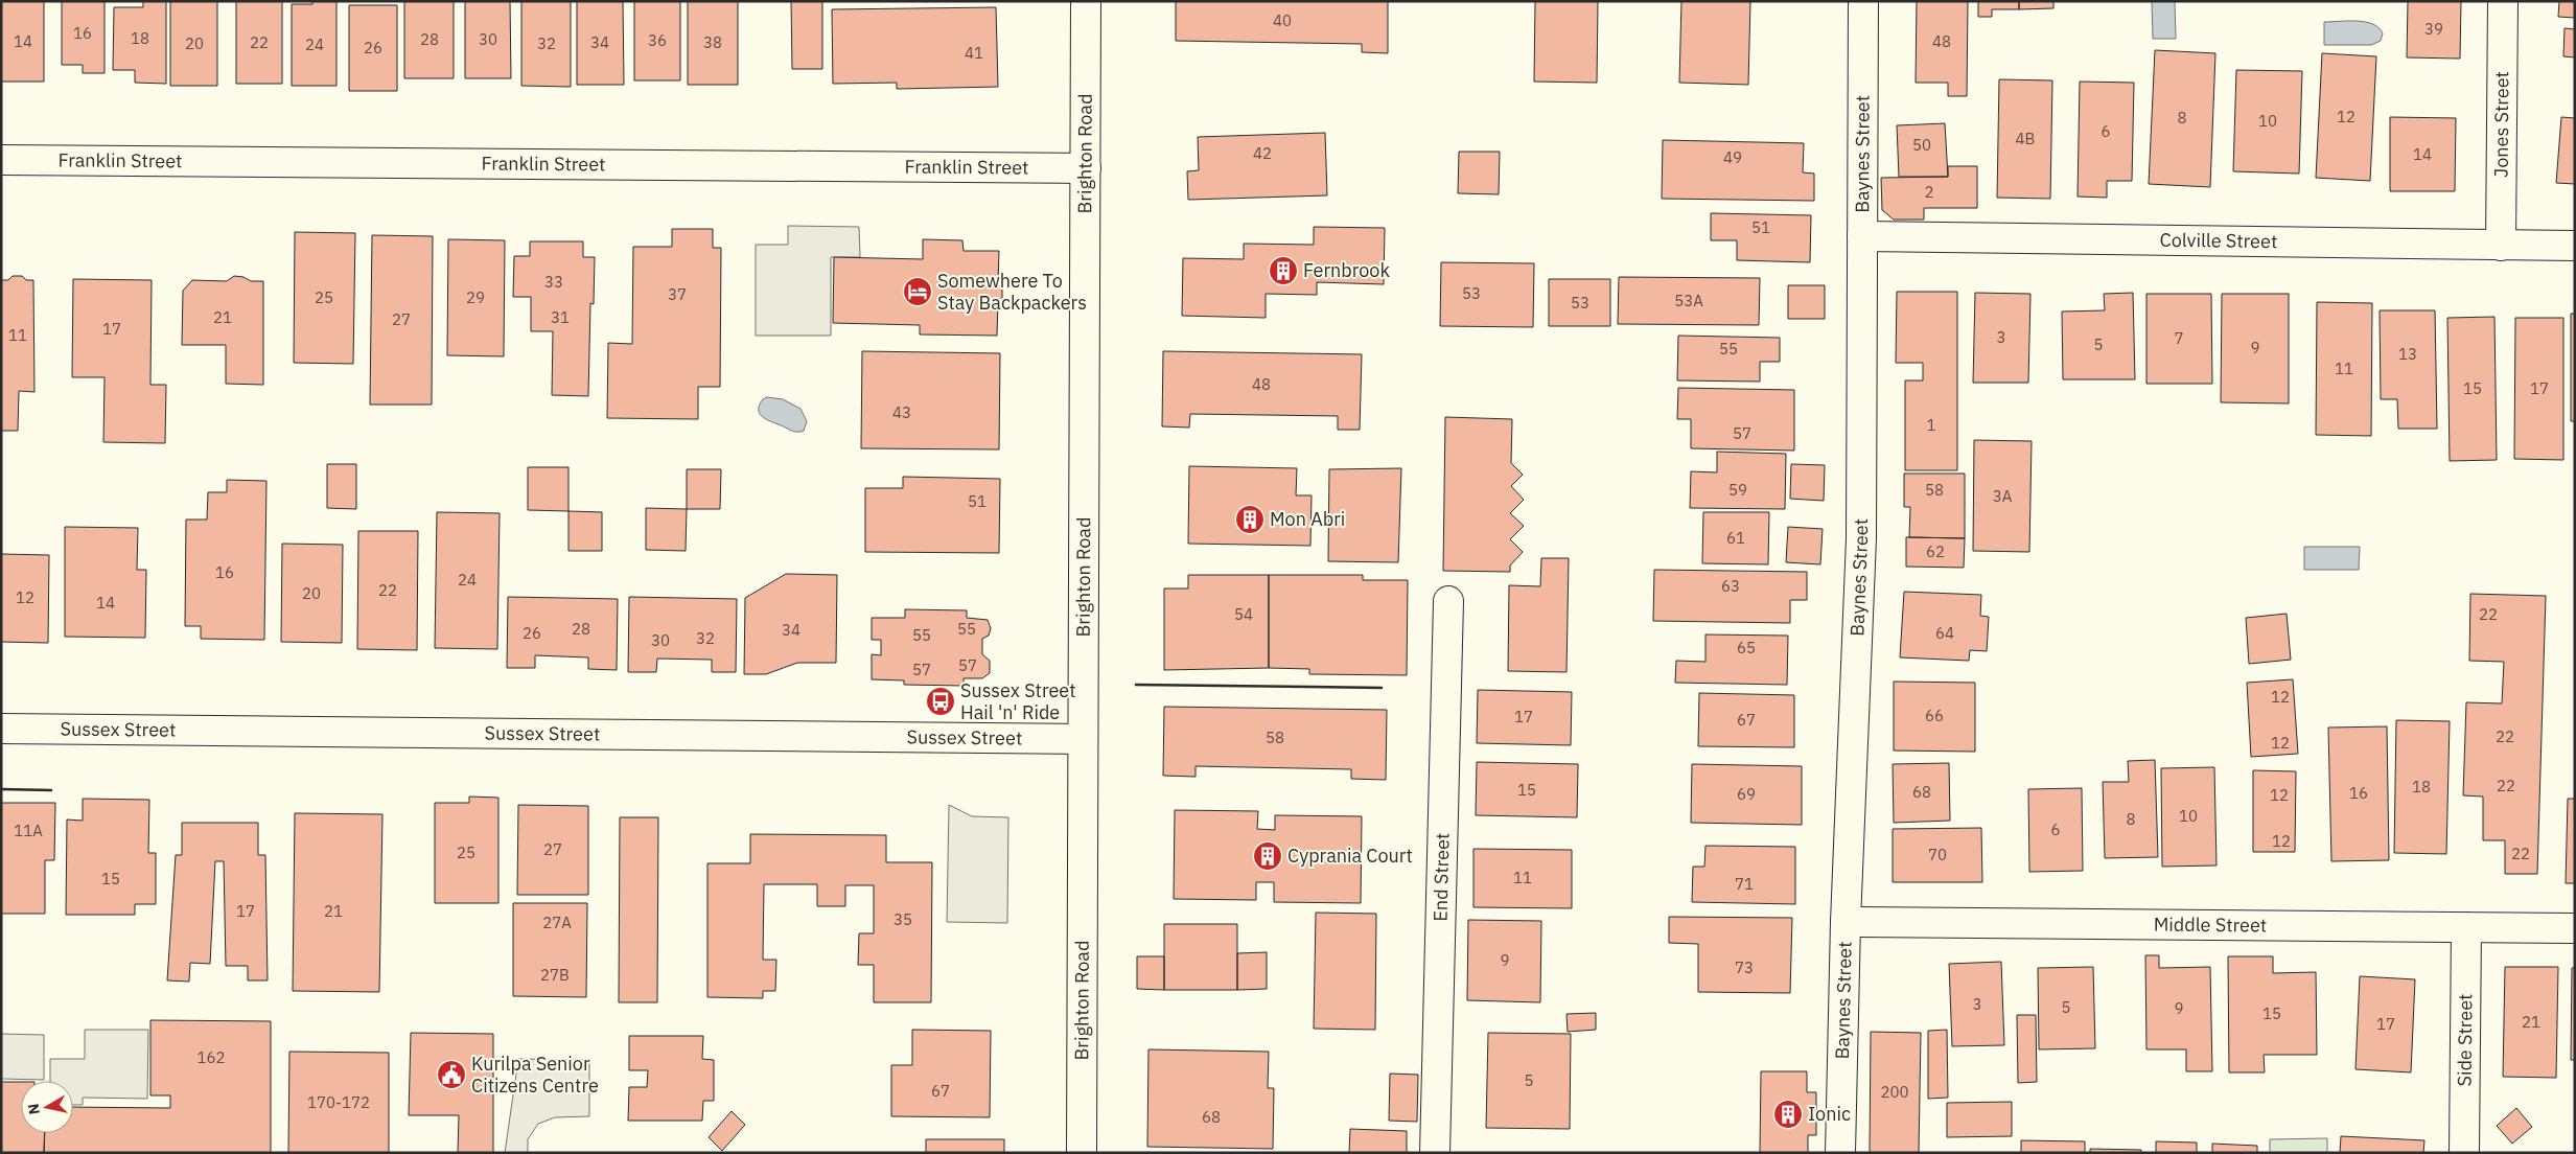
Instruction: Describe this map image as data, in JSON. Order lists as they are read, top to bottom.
{
  "streets": {
    "street": [
      "Jones Street",
      "Brighton Road",
      "Baynes Street",
      "Franklin Street",
      "Colville Street",
      "Sussex Street",
      "End Street",
      "Middle Street",
      "Side Street"
    ]
  },
  "crossings": [
    ["Jones Street", "Colville Street"],
    ["Brighton Road", "Franklin Street"],
    ["Brighton Road", "Sussex Street"],
    ["Baynes Street", "Colville Street"],
    ["Baynes Street", "Middle Street"],
    ["Middle Street", "Side Street"]
  ],
  "places": {
    "building": [
      "Fernbrook",
      "Mon Abri",
      "Cyprania Court",
      "Ionic"
    ],
    "hotel": ["Somewhere To Stay Backpackers"],
    "bus stop": ["Sussex Street Hail 'n' Ride"],
    "public building": ["Kurilpa Senior Citizens Centre"]
  },
  "house_numbers": [
    "40",
    "39",
    "16",
    "18",
    "28",
    "30",
    "36",
    "14",
    "48",
    "22",
    "34",
    "38",
    "20",
    "32",
    "24",
    "26",
    "41",
    "12",
    "8",
    "10",
    "6",
    "4B",
    "50",
    "42",
    "14",
    "49",
    "2",
    "51",
    "33",
    "53",
    "37",
    "25",
    "29",
    "53A",
    "53",
    "21",
    "31",
    "27",
    "17",
    "11",
    "3",
    "7",
    "5",
    "9",
    "55",
    "13",
    "11",
    "48",
    "15",
    "17",
    "43",
    "1",
    "57",
    "59",
    "58",
    "3A",
    "51",
    "61",
    "62",
    "16",
    "24",
    "63",
    "22",
    "20",
    "12",
    "14",
    "54",
    "22",
    "28",
    "55",
    "34",
    "26",
    "64",
    "55",
    "32",
    "30",
    "65",
    "57",
    "57",
    "12",
    "66",
    "17",
    "67",
    "22",
    "58",
    "12",
    "22",
    "18",
    "15",
    "68",
    "16",
    "69",
    "12",
    "10",
    "8",
    "6",
    "11A",
    "12",
    "27",
    "25",
    "22",
    "70",
    "11",
    "15",
    "71",
    "17",
    "21",
    "35",
    "27A",
    "9",
    "73",
    "27B",
    "3",
    "5",
    "9",
    "15",
    "21",
    "17",
    "162",
    "5",
    "67",
    "200",
    "170-172",
    "68"
  ],
  "north": "left"
}
